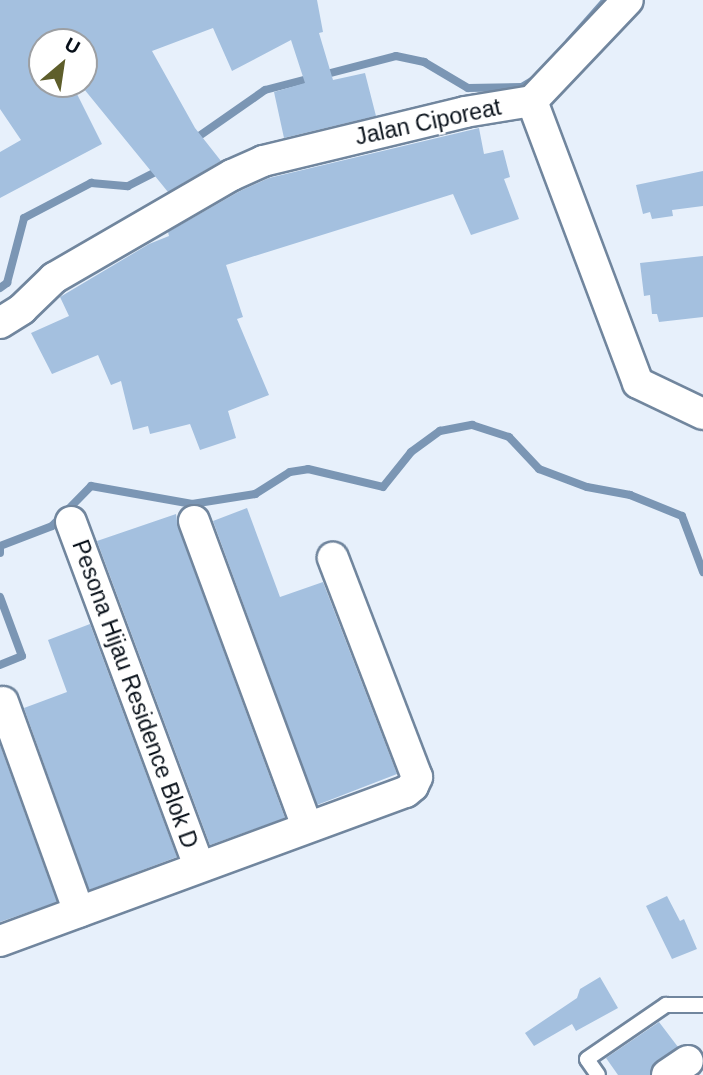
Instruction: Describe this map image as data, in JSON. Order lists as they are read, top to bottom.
{
  "streets": {
    "street": ["Jalan Ciporeat", "Pesona Hijau Residence Blok D"]
  },
  "north": "top right"
}
